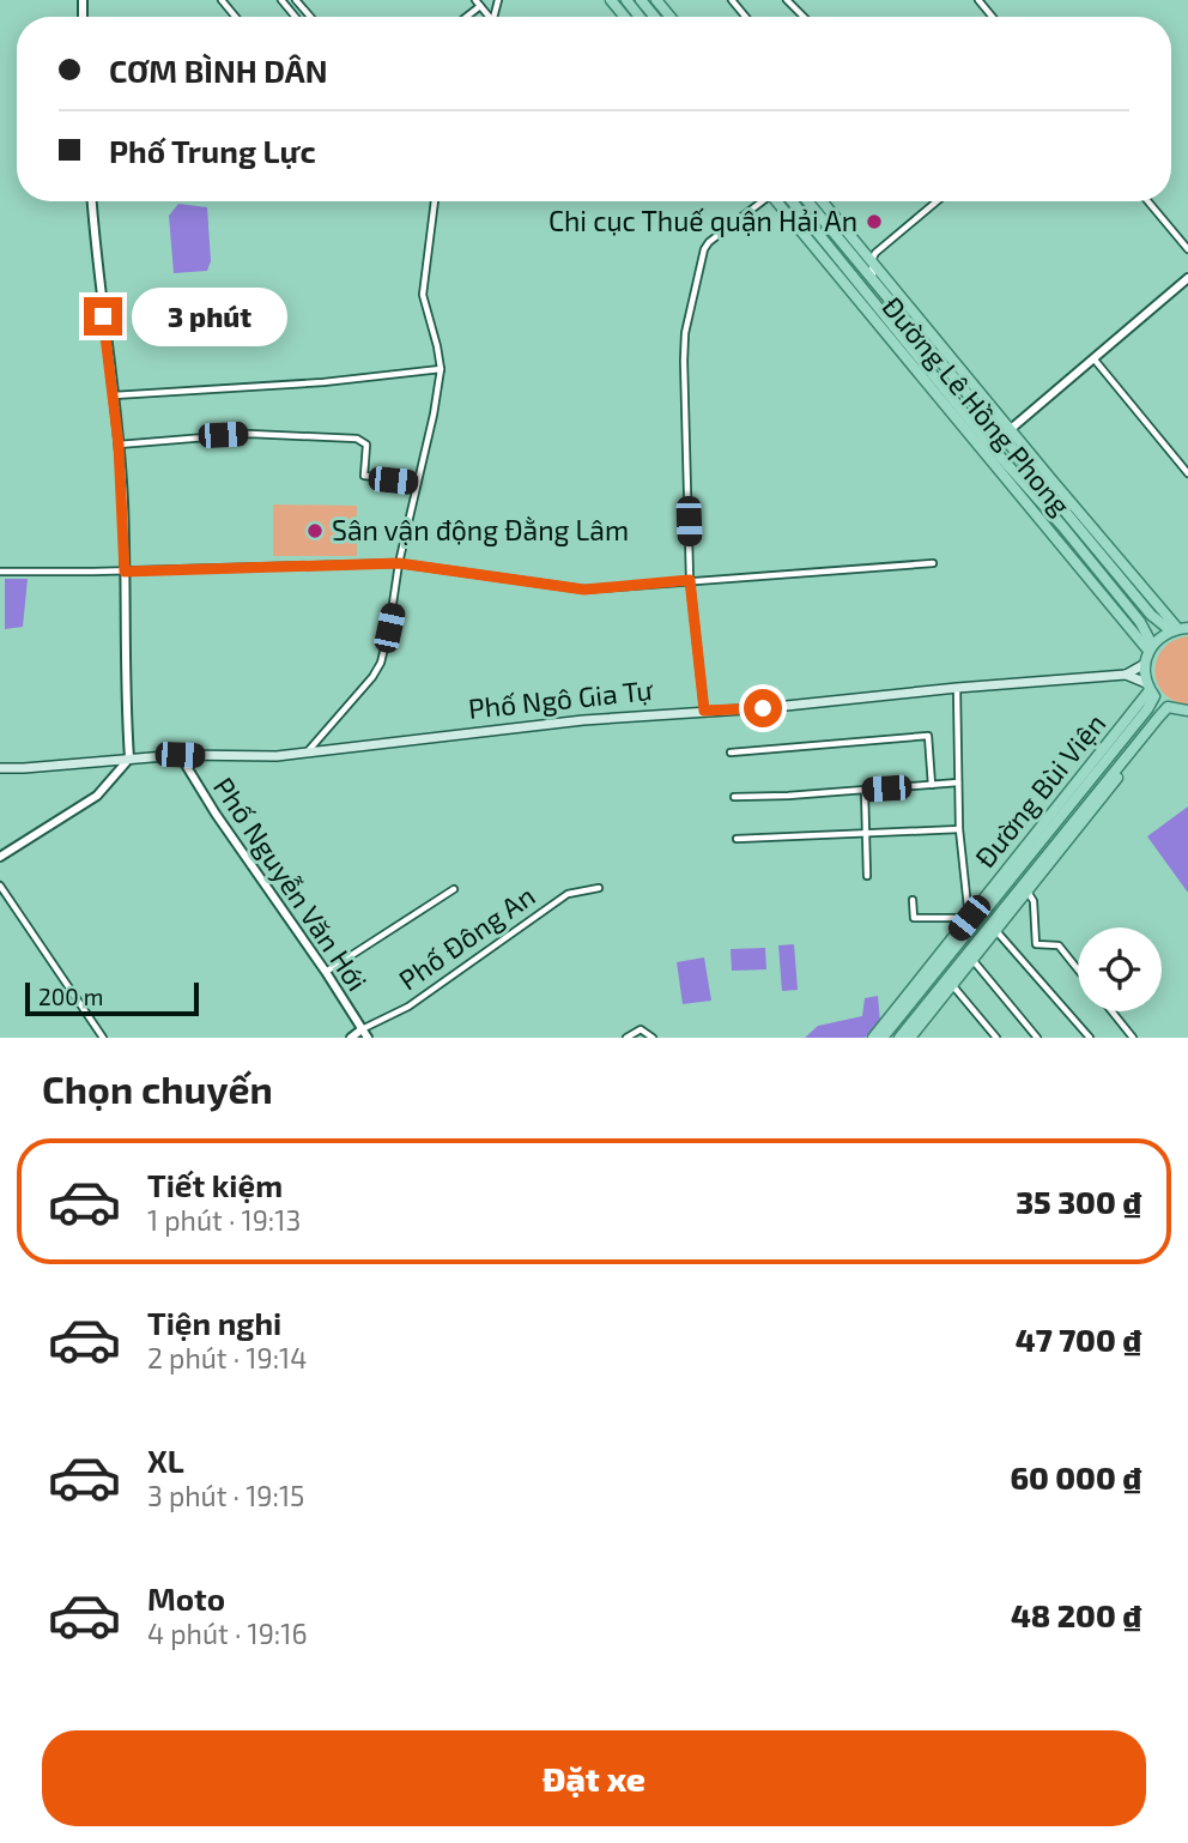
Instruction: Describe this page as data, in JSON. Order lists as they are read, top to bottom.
{
  "streets": {
    "main road": ["Đường Lê Hồng Phong", "Phố Ngô Gia Tự", "Đường Bùi Viện"],
    "street": ["Phố Nguyễn Văn Hới", "Phố Đông An"]
  },
  "crossings": [
    ["Phố Ngô Gia Tự", "Phố Nguyễn Văn Hới"],
    ["Phố Nguyễn Văn Hới", "Phố Đông An"]
  ],
  "places": ["Chi cục Thuế quận Hải An", "Sân vận động Đằng Lâm"],
  "scale_bar": "200 m",
  "page": {
    "banner": ["CƠM BÌNH DÂN", "Phố Trung Lực"],
    "bubble": "3 phút",
    "scale": "200 m",
    "heading": "Chọn chuyến",
    "list": [
      {
        "name": "Tiết kiệm",
        "note": "1 phút · 19:13",
        "value": "35 300 ₫"
      },
      {
        "name": "Tiện nghi",
        "note": "2 phút · 19:14",
        "value": "47 700 ₫"
      },
      {
        "name": "XL",
        "note": "3 phút · 19:15",
        "value": "60 000 ₫"
      },
      {
        "name": "Moto",
        "note": "4 phút · 19:16",
        "value": "48 200 ₫"
      }
    ],
    "buttons": "Đặt xe"
  }
}
